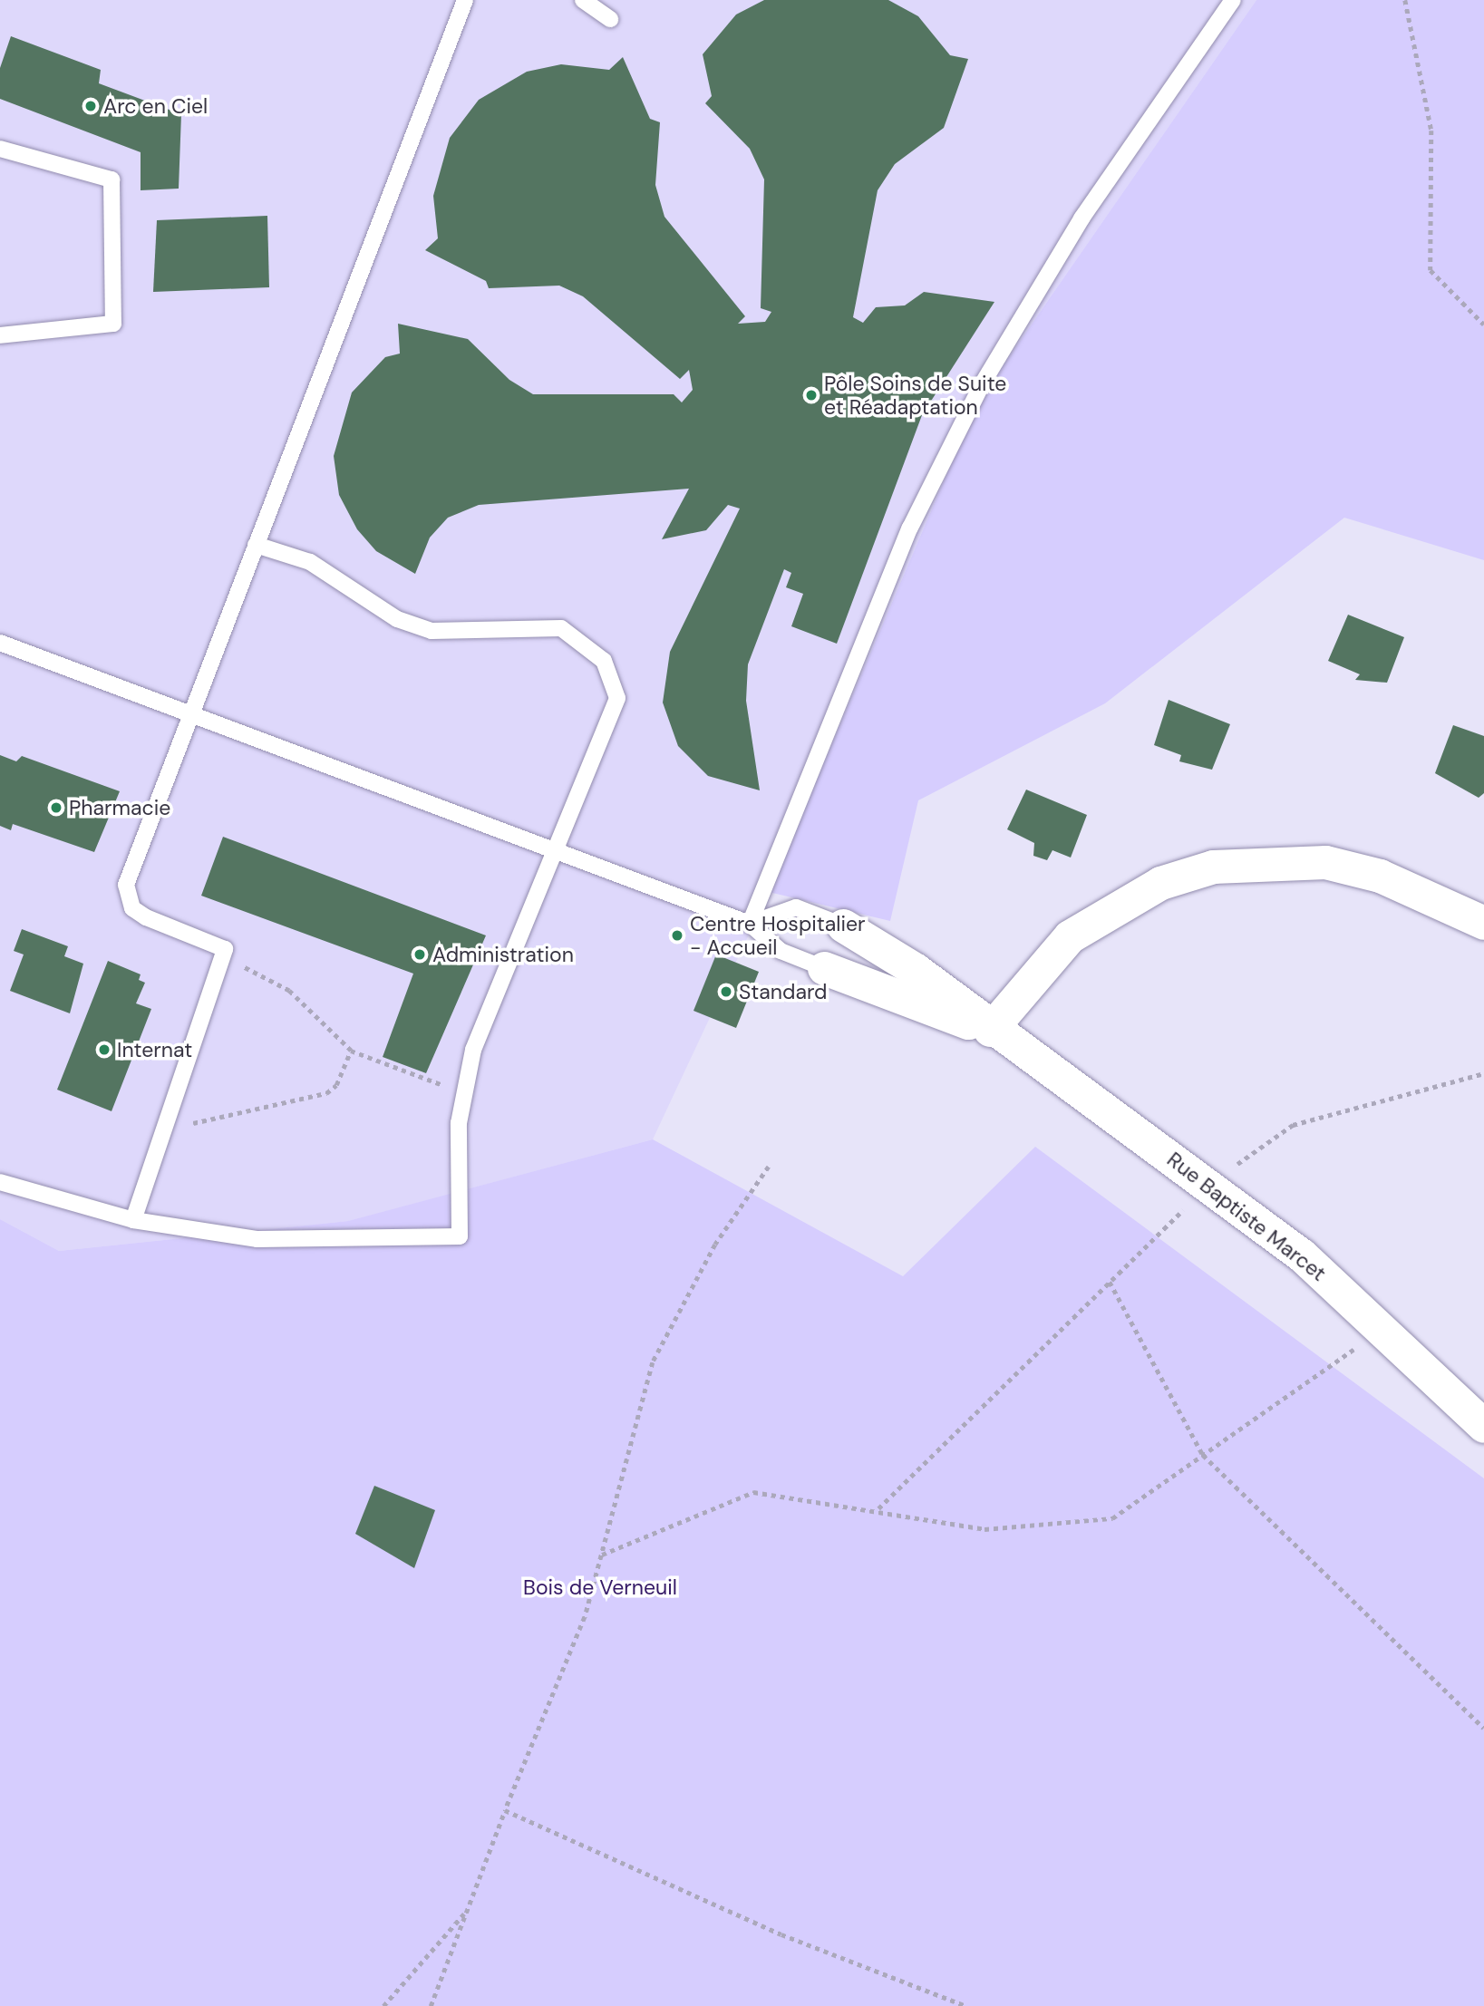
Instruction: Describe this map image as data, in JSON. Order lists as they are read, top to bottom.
{
  "streets": {
    "street": ["Rue Baptiste Marcet"]
  },
  "parks": ["Bois de Verneuil"],
  "places": [
    "Arc en Ciel",
    "Pôle Soins de Suite et Réadaptation",
    "Pharmacie",
    "Centre Hospitalier - Accueil",
    "Administration",
    "Standard",
    "Internat"
  ]
}
